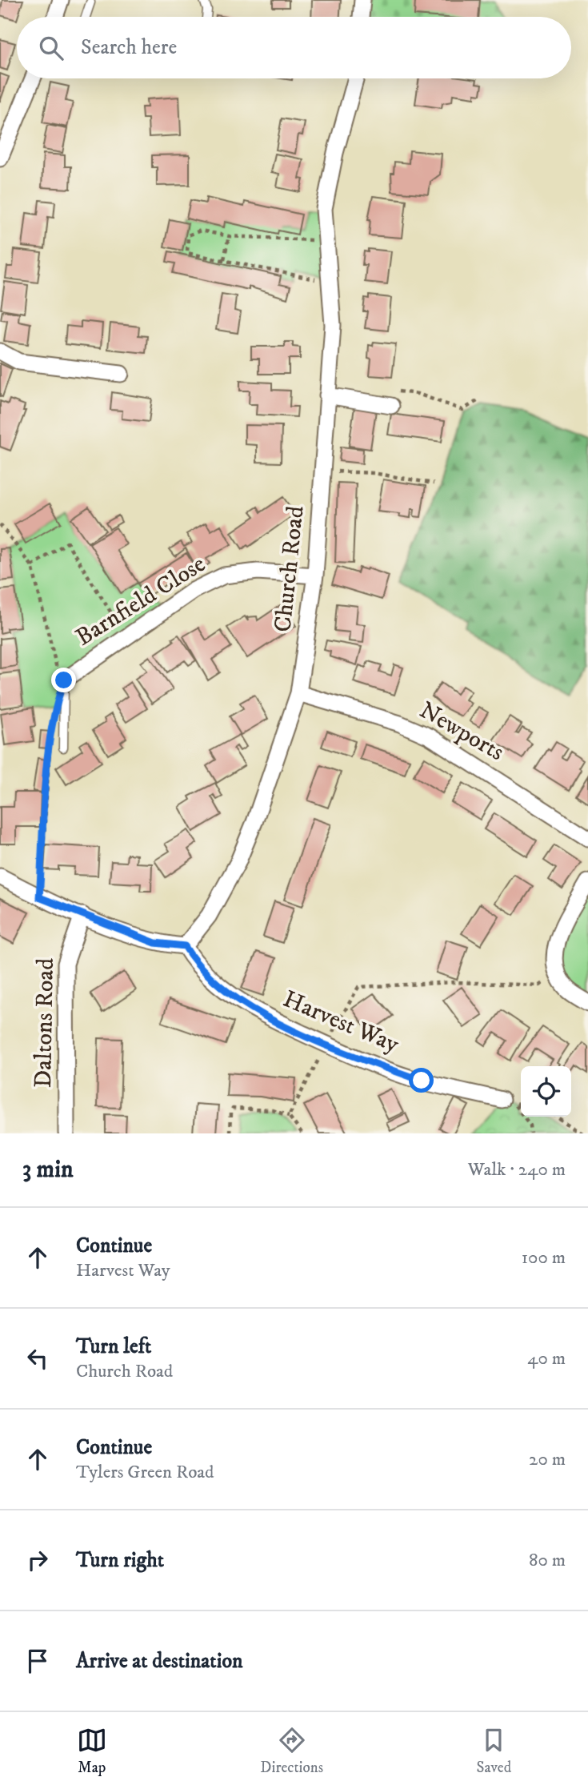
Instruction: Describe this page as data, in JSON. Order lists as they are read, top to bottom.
{
  "streets": {
    "street": [
      "Church Road",
      "Barnfield Close",
      "Newports",
      "Harvest Way",
      "Daltons Road"
    ]
  },
  "crossings": [
    ["Church Road", "Barnfield Close"],
    ["Church Road", "Newports"],
    ["Church Road", "Harvest Way"]
  ],
  "page": {
    "search": "Search here",
    "heading": ["3 min", "Walk · 240 m"],
    "list": [
      ["Continue", "Harvest Way", "100 m"],
      ["Turn left", "Church Road", "40 m"],
      ["Continue", "Tylers Green Road", "20 m"],
      ["Turn right", "80 m"],
      "Arrive at destination"
    ],
    "nav": ["Map", "Directions", "Saved"]
  }
}
